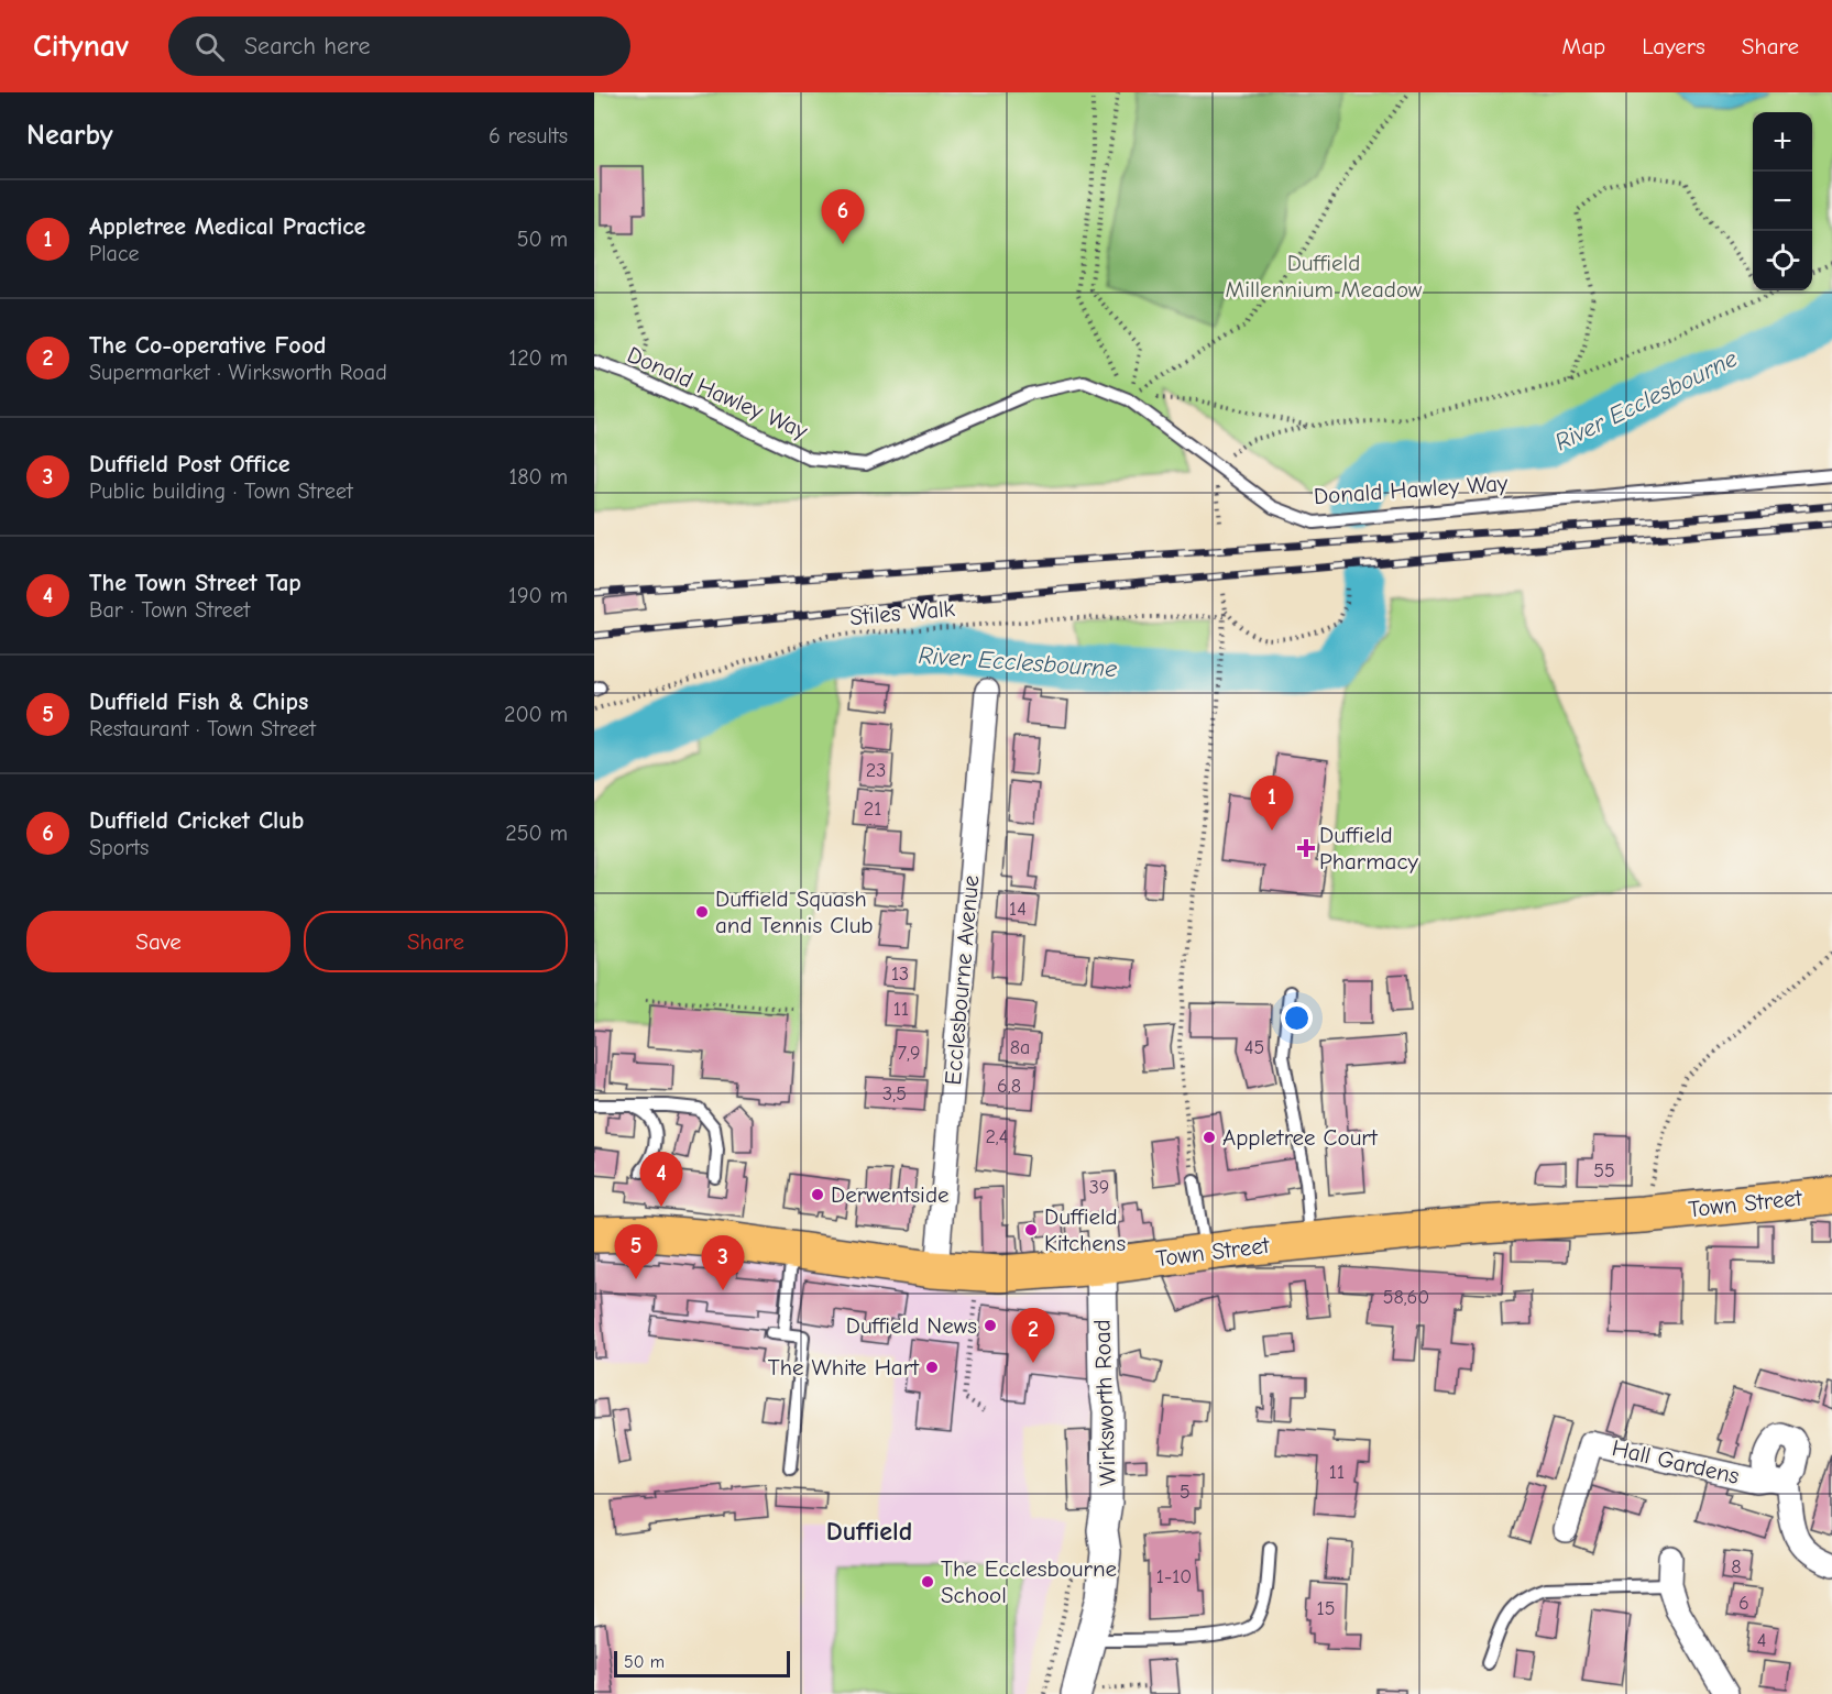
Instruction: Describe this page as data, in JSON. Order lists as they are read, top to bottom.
{
  "streets": {
    "highway": ["Town Street"],
    "street": ["Ecclesbourne Avenue", "Wirksworth Road", "Hall Gardens"],
    "lane": ["Donald Hawley Way"],
    "path": ["Stiles Walk"]
  },
  "crossings": [
    ["Ecclesbourne Avenue", "Town Street"],
    ["Town Street", "Wirksworth Road"]
  ],
  "districts": ["Duffield"],
  "water": ["River Ecclesbourne"],
  "parks": ["Duffield Millennium Meadow"],
  "places": {
    "health": ["Duffield Pharmacy"],
    "other": [
      "Duffield Squash and Tennis Club",
      "Appletree Court",
      "Derwentside",
      "Duffield Kitchens",
      "Duffield News",
      "The White Hart",
      "The Ecclesbourne School"
    ]
  },
  "house_numbers": [
    "23",
    "21",
    "14",
    "13",
    "11",
    "8a",
    "45",
    "7,9",
    "6,8",
    "3,5",
    "2,4",
    "55",
    "39",
    "58,60",
    "11",
    "5",
    "8",
    "1-10",
    "6",
    "15",
    "4"
  ],
  "scale_bar": "50 m",
  "page": {
    "header": "Citynav",
    "search": "Search here",
    "nav": ["Map", "Layers", "Share"],
    "heading": ["Nearby", "6 results"],
    "map_buttons": ["+", "−"],
    "list": [
      {
        "mark": "1",
        "name": "Appletree Medical Practice",
        "note": "Place",
        "value": "50 m"
      },
      {
        "mark": "2",
        "name": "The Co-operative Food",
        "note": "Supermarket · Wirksworth Road",
        "value": "120 m"
      },
      {
        "mark": "3",
        "name": "Duffield Post Office",
        "note": "Public building · Town Street",
        "value": "180 m"
      },
      {
        "mark": "4",
        "name": "The Town Street Tap",
        "note": "Bar · Town Street",
        "value": "190 m"
      },
      {
        "mark": "5",
        "name": "Duffield Fish & Chips",
        "note": "Restaurant · Town Street",
        "value": "200 m"
      },
      {
        "mark": "6",
        "name": "Duffield Cricket Club",
        "note": "Sports",
        "value": "250 m"
      }
    ],
    "pins": [
      "6",
      "1",
      "4",
      "5",
      "3",
      "2"
    ],
    "buttons": ["Save", "Share"],
    "scale": "50 m"
  }
}
